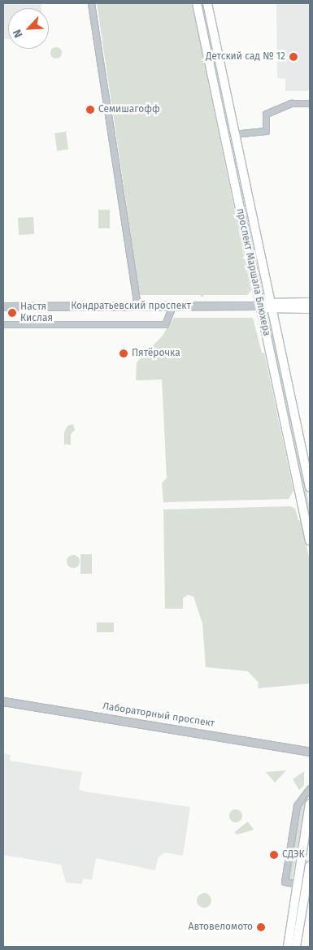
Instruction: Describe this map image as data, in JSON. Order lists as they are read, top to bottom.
{
  "streets": {
    "main road": ["проспект Маршала Блюхера", "Кондратьевский проспект"],
    "street": ["Лабораторный проспект"]
  },
  "crossings": [
    ["проспект Маршала Блюхера", "Кондратьевский проспект"]
  ],
  "places": [
    "Детский сад № 12",
    "Семишагофф",
    "Настя Кислая",
    "Пятёрочка",
    "СДЭК",
    "Автовеломото"
  ],
  "north": "bottom left"
}
